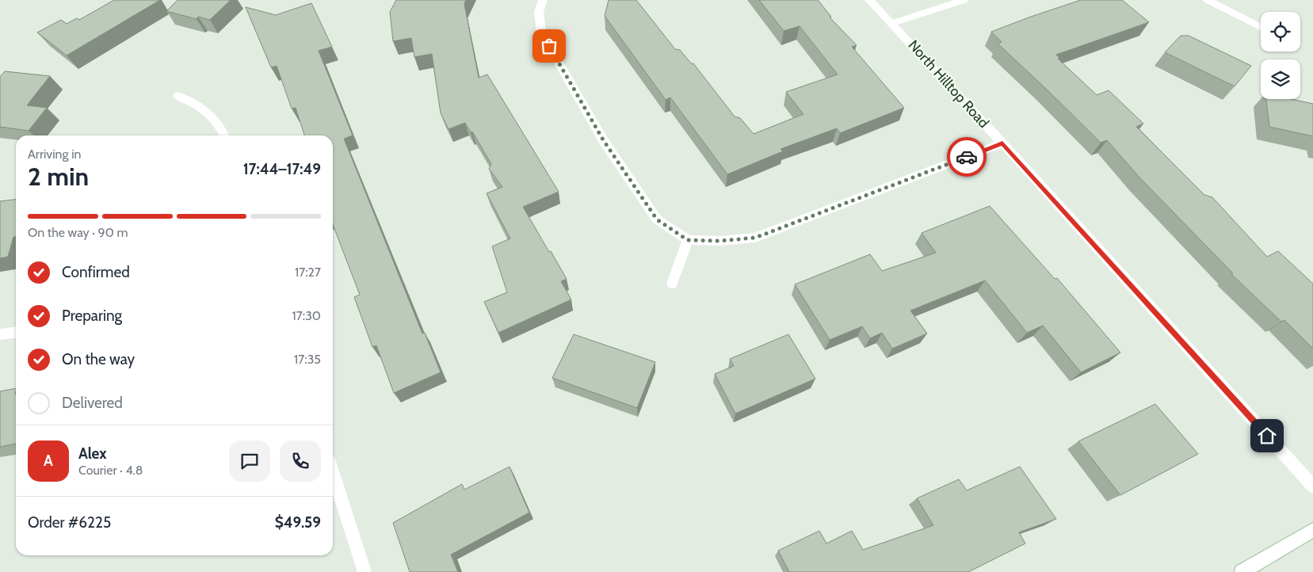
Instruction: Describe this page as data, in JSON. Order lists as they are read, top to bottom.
{
  "streets": {
    "street": ["North Hilltop Road"]
  },
  "page": {
    "heading": ["2 min", "Arriving in", "17:44–17:49"],
    "panel": [
      "Alex",
      "Courier · 4.8",
      "Order #6225",
      "$49.59"
    ],
    "bar": "On the way · 90 m",
    "list": [
      ["Confirmed", "17:27"],
      ["Preparing", "17:30"],
      ["On the way", "17:35"],
      "Delivered"
    ],
    "round": "A"
  }
}
